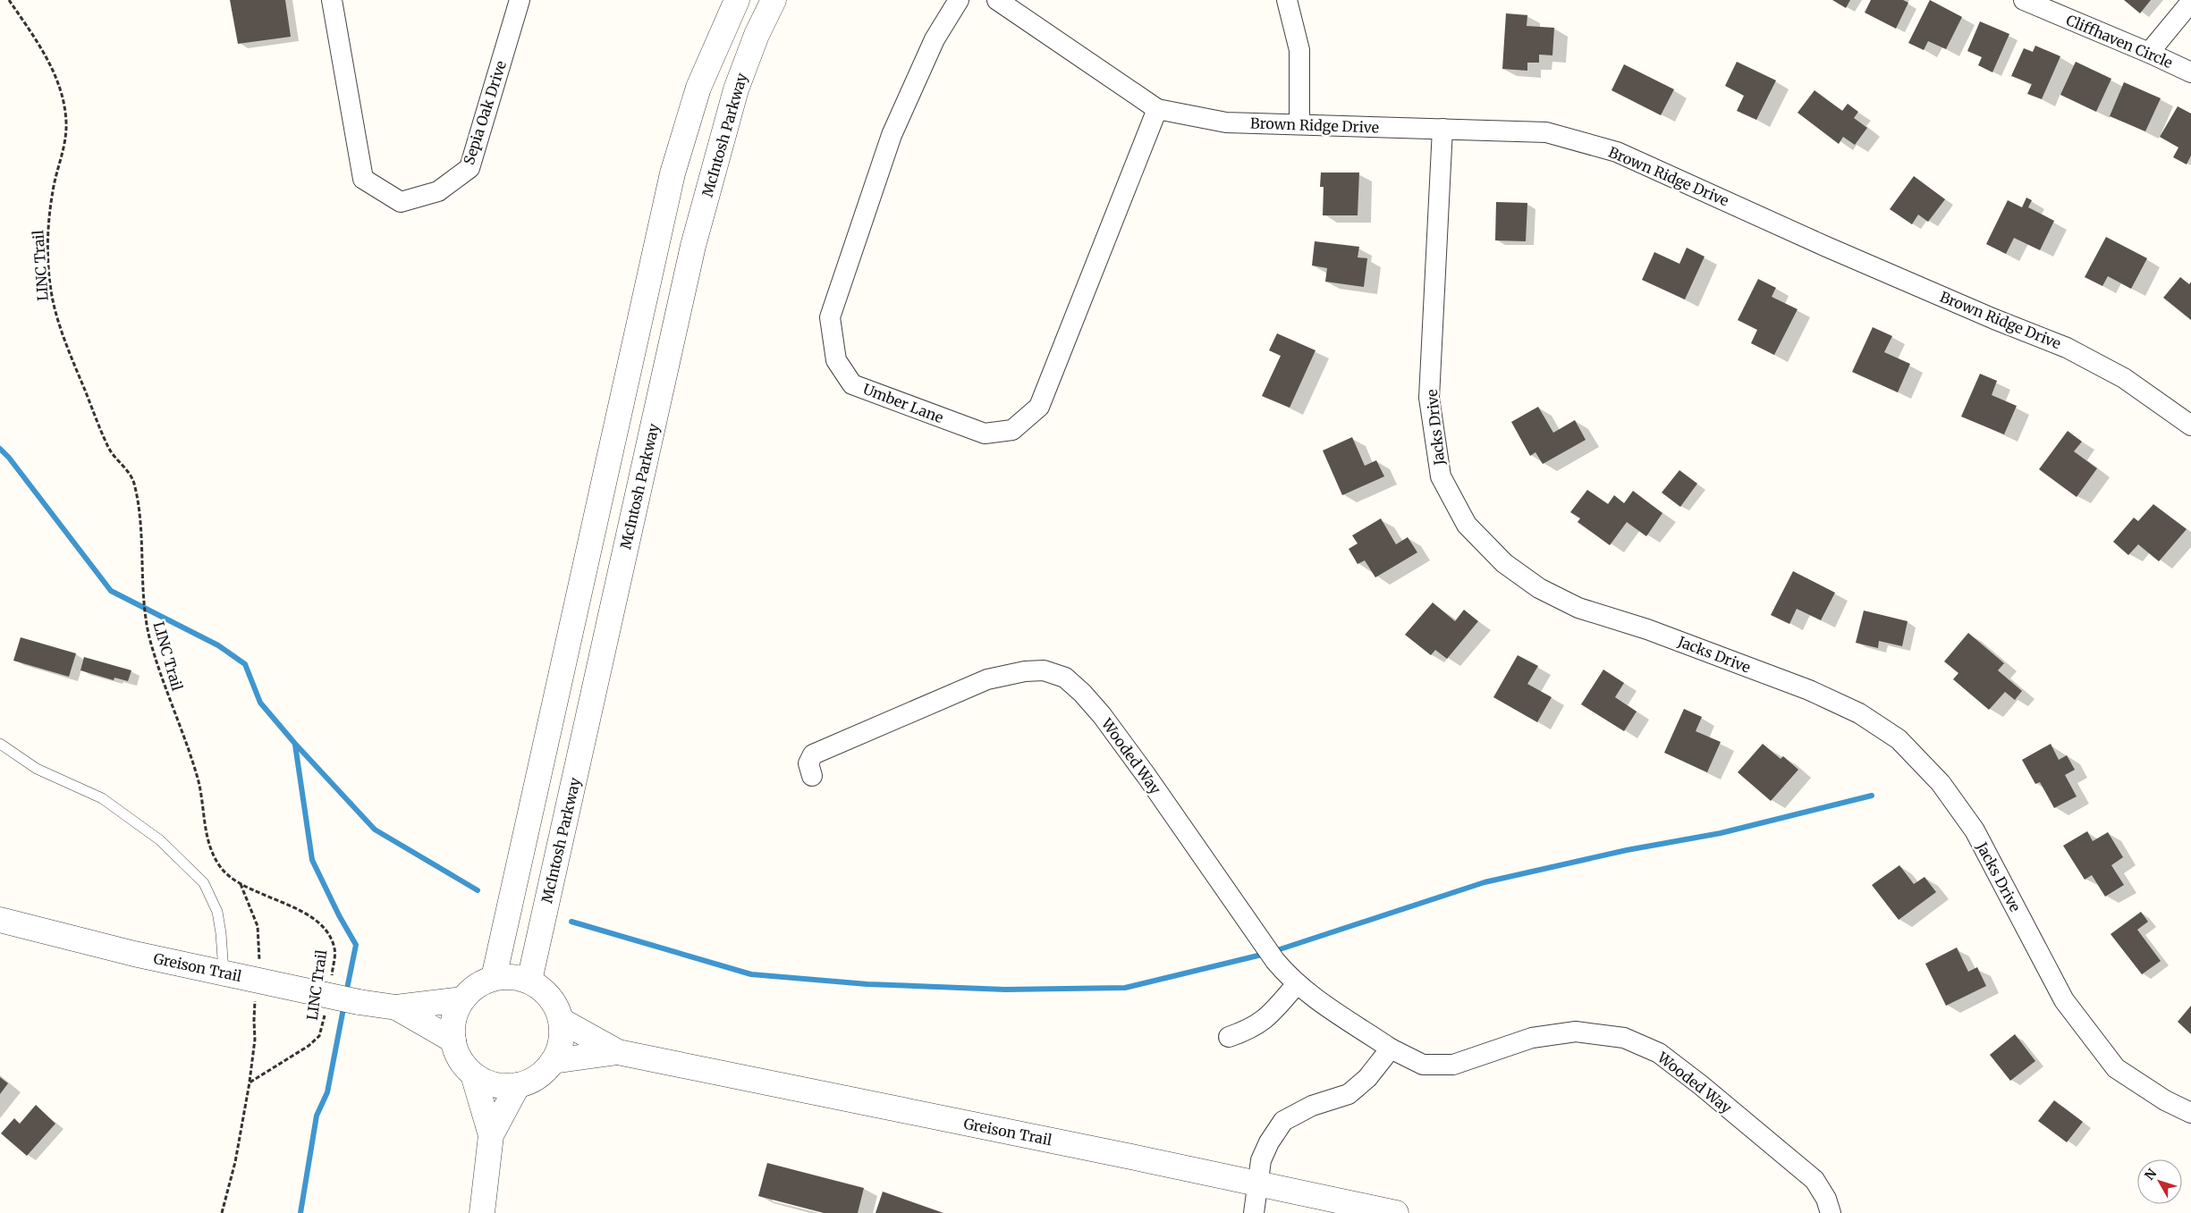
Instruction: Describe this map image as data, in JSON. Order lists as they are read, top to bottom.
{
  "streets": {
    "street": [
      "Cliffhaven Circle",
      "Sepia Oak Drive",
      "Brown Ridge Drive",
      "McIntosh Parkway",
      "Umber Lane",
      "Jacks Drive",
      "Wooded Way",
      "Greison Trail"
    ],
    "path": ["LINC Trail"]
  },
  "crossings": [
    ["Brown Ridge Drive", "Umber Lane"],
    ["Brown Ridge Drive", "Jacks Drive"],
    ["McIntosh Parkway", "Greison Trail"],
    ["LINC Trail", "Greison Trail"]
  ],
  "north": "top left"
}
